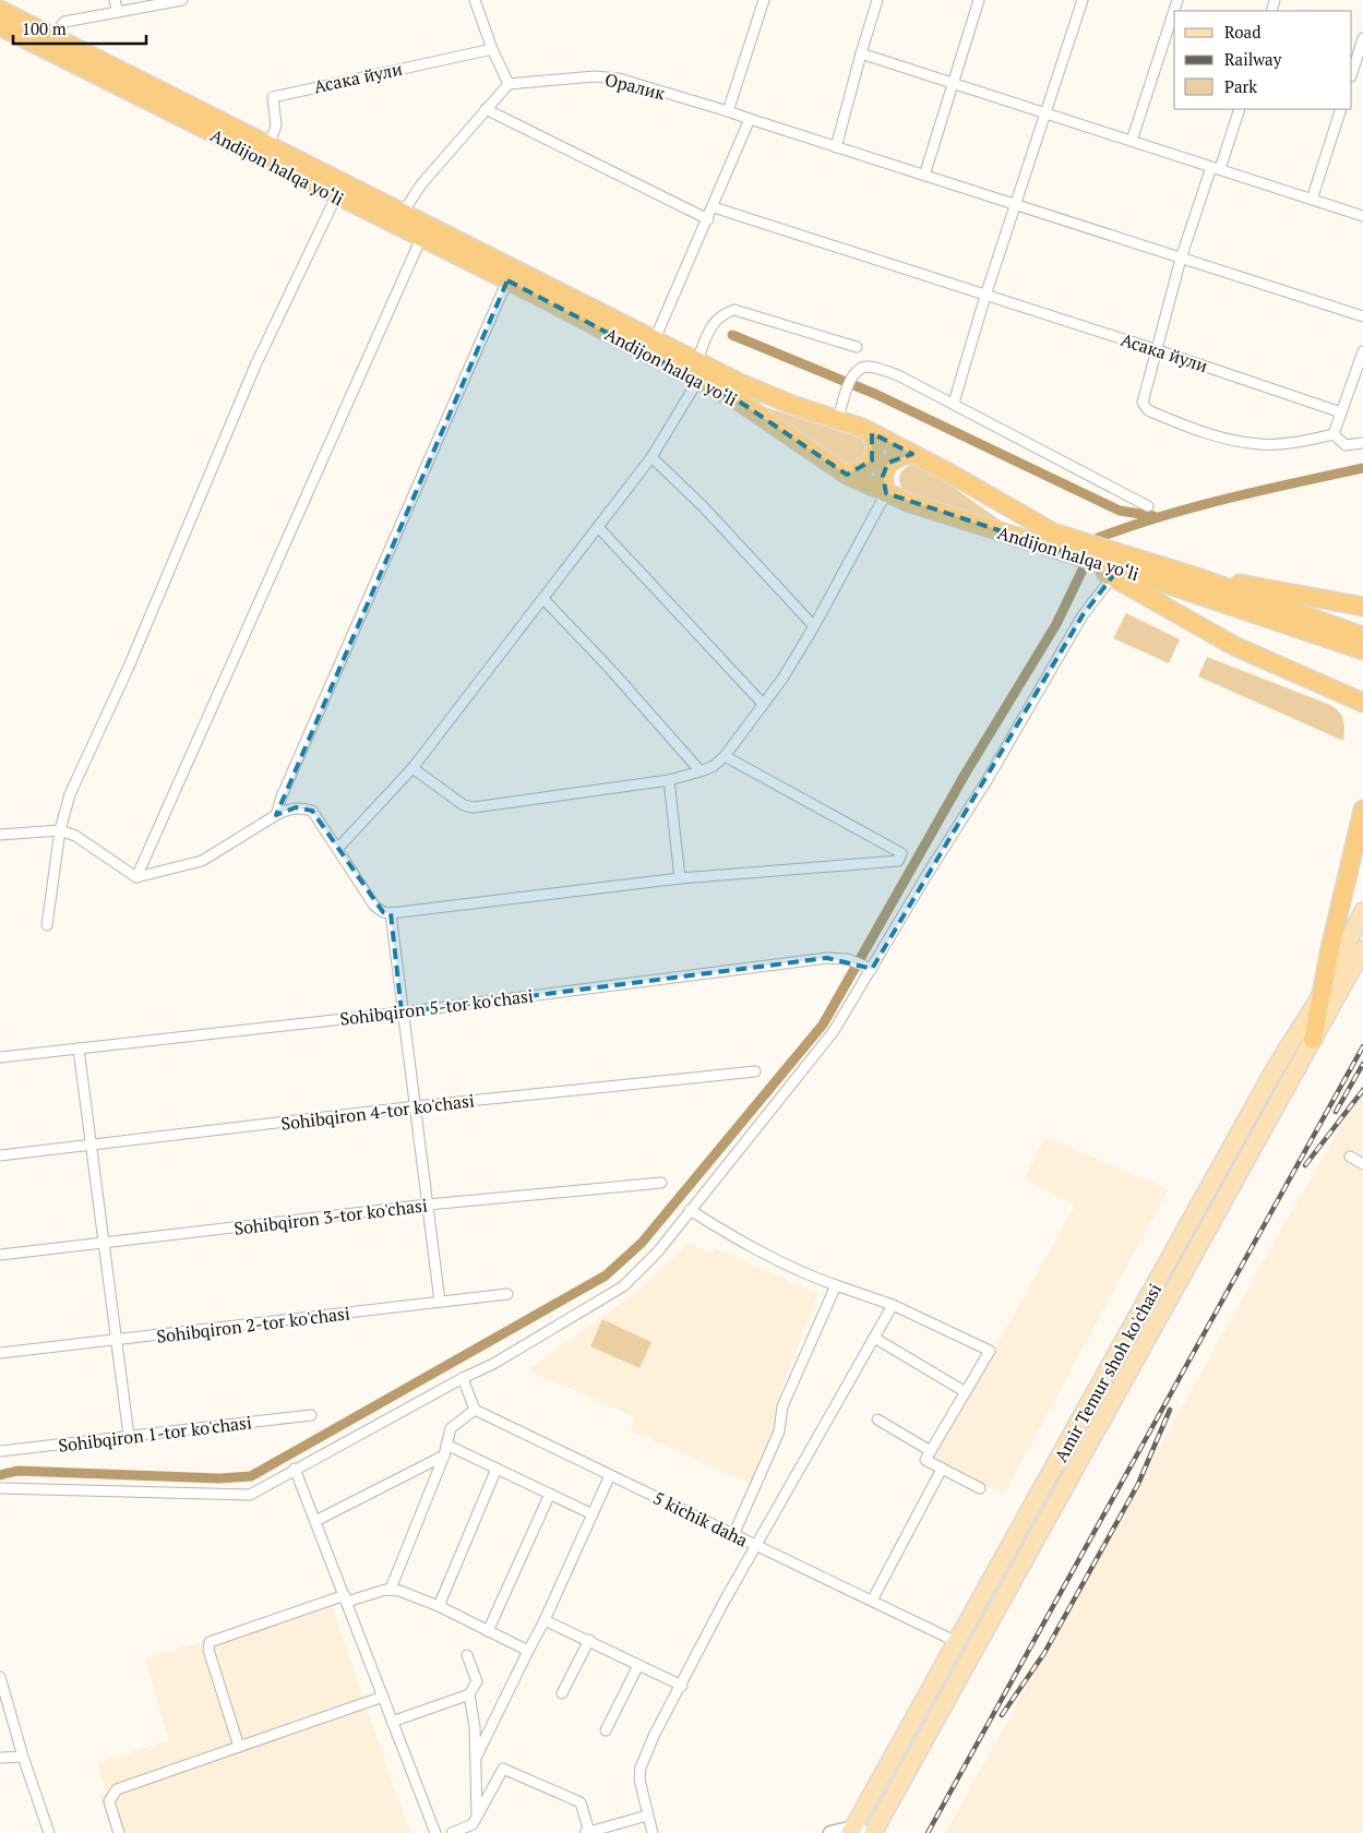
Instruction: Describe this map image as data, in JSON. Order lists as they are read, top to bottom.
{
  "streets": {
    "highway": ["Andijon halqa yo‘li"],
    "main road": ["Amir Temur shoh ko'chasi"],
    "street": [
      "Асака йули",
      "Оралик",
      "Sohibqiron 5-tor ko'chasi",
      "Sohibqiron 4-tor ko'chasi",
      "Sohibqiron 3-tor ko'chasi",
      "Sohibqiron 2-tor ko'chasi",
      "Sohibqiron 1-tor ko'chasi",
      "5 kichik daha"
    ]
  },
  "crossings": [
    ["Асака йули", "Andijon halqa yo‘li"],
    ["Amir Temur shoh ko'chasi", "5 kichik daha"]
  ],
  "legend": ["Road", "Railway", "Park"],
  "scale_bar": "100 m"
}
